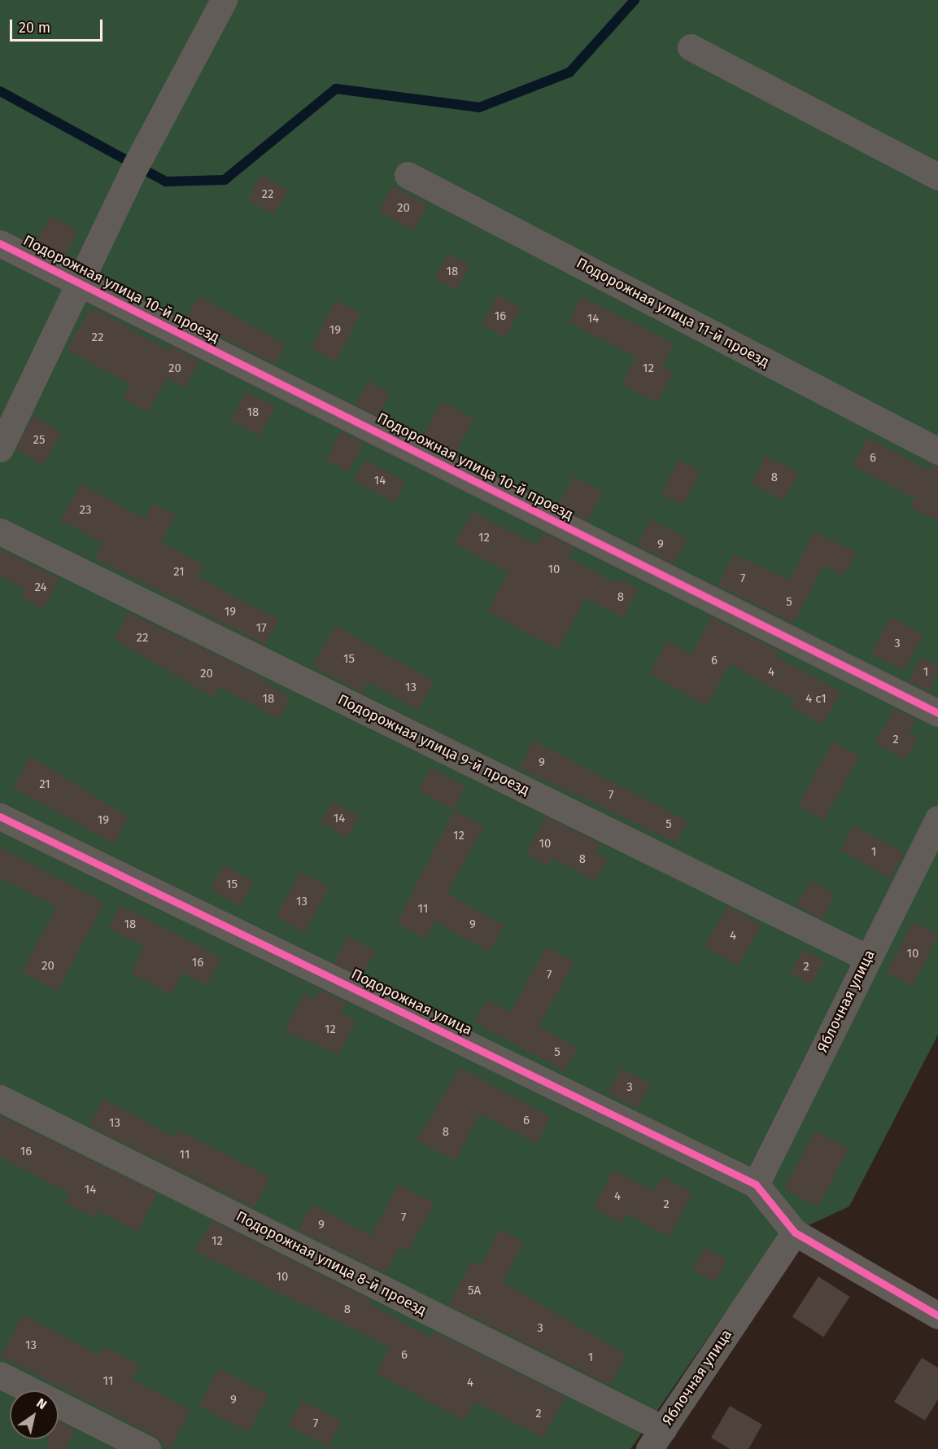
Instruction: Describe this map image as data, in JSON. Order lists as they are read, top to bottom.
{
  "streets": {
    "street": [
      "Подорожная улица 10-й проезд",
      "Подорожная улица 11-й проезд",
      "Подорожная улица 9-й проезд",
      "Яблочная улица",
      "Подорожная улица",
      "Подорожная улица 8-й проезд"
    ]
  },
  "crossings": [
    ["Подорожная улица 9-й проезд", "Яблочная улица"],
    ["Яблочная улица", "Подорожная улица"],
    ["Яблочная улица", "Подорожная улица 8-й проезд"]
  ],
  "house_numbers": [
    "22",
    "20",
    "18",
    "16",
    "14",
    "19",
    "22",
    "20",
    "12",
    "18",
    "25",
    "6",
    "8",
    "14",
    "23",
    "12",
    "9",
    "10",
    "21",
    "7",
    "24",
    "8",
    "5",
    "19",
    "17",
    "22",
    "3",
    "15",
    "6",
    "4",
    "1",
    "20",
    "13",
    "18",
    "4 с1",
    "2",
    "9",
    "21",
    "7",
    "14",
    "19",
    "5",
    "12",
    "10",
    "1",
    "8",
    "15",
    "13",
    "11",
    "18",
    "9",
    "4",
    "10",
    "16",
    "20",
    "2",
    "7",
    "12",
    "5",
    "3",
    "6",
    "13",
    "8",
    "16",
    "11",
    "14",
    "4",
    "2",
    "7",
    "9",
    "12",
    "10",
    "5А",
    "8",
    "3",
    "13",
    "6",
    "1",
    "11",
    "4",
    "9",
    "2",
    "7"
  ],
  "scale_bar": "20 m",
  "north": "top right"
}
